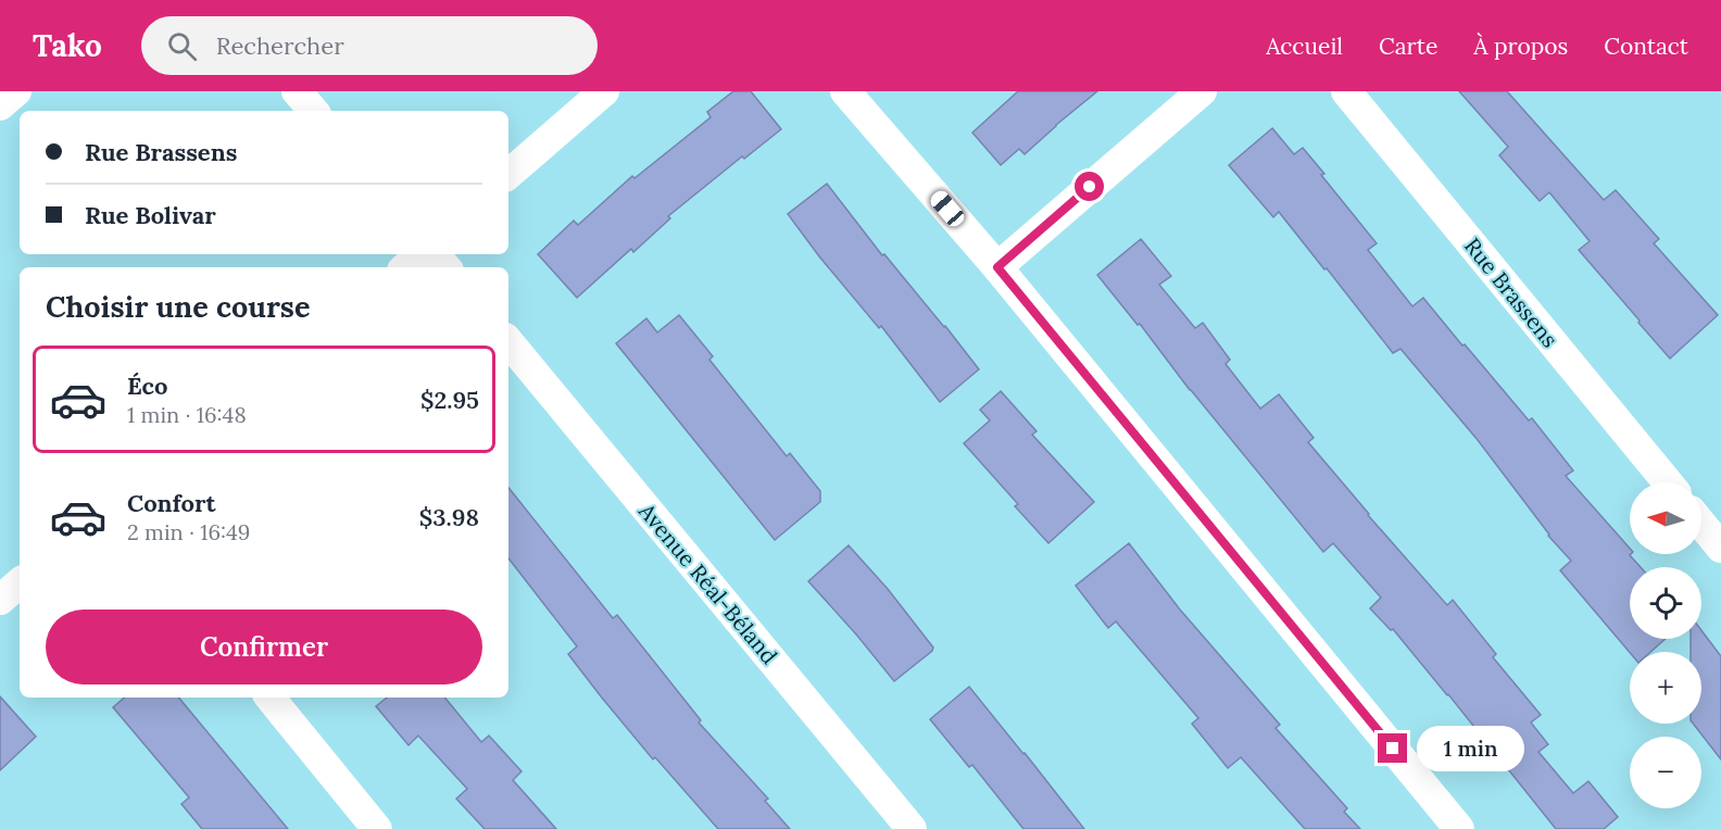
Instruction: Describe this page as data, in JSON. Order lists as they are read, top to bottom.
{
  "streets": {
    "street": ["Rue Brassens", "Avenue Réal-Béland"]
  },
  "north": "left",
  "page": {
    "header": "Tako",
    "search": "Rechercher",
    "nav": [
      "Accueil",
      "Carte",
      "À propos",
      "Contact"
    ],
    "banner": ["Rue Brassens", "Rue Bolivar"],
    "heading": "Choisir une course",
    "list": [
      {
        "name": "Éco",
        "note": "1 min · 16:48",
        "value": "$2.95"
      },
      {
        "name": "Confort",
        "note": "2 min · 16:49",
        "value": "$3.98"
      }
    ],
    "map_buttons": ["+", "−"],
    "buttons": "Confirmer",
    "bubble": "1 min"
  }
}
